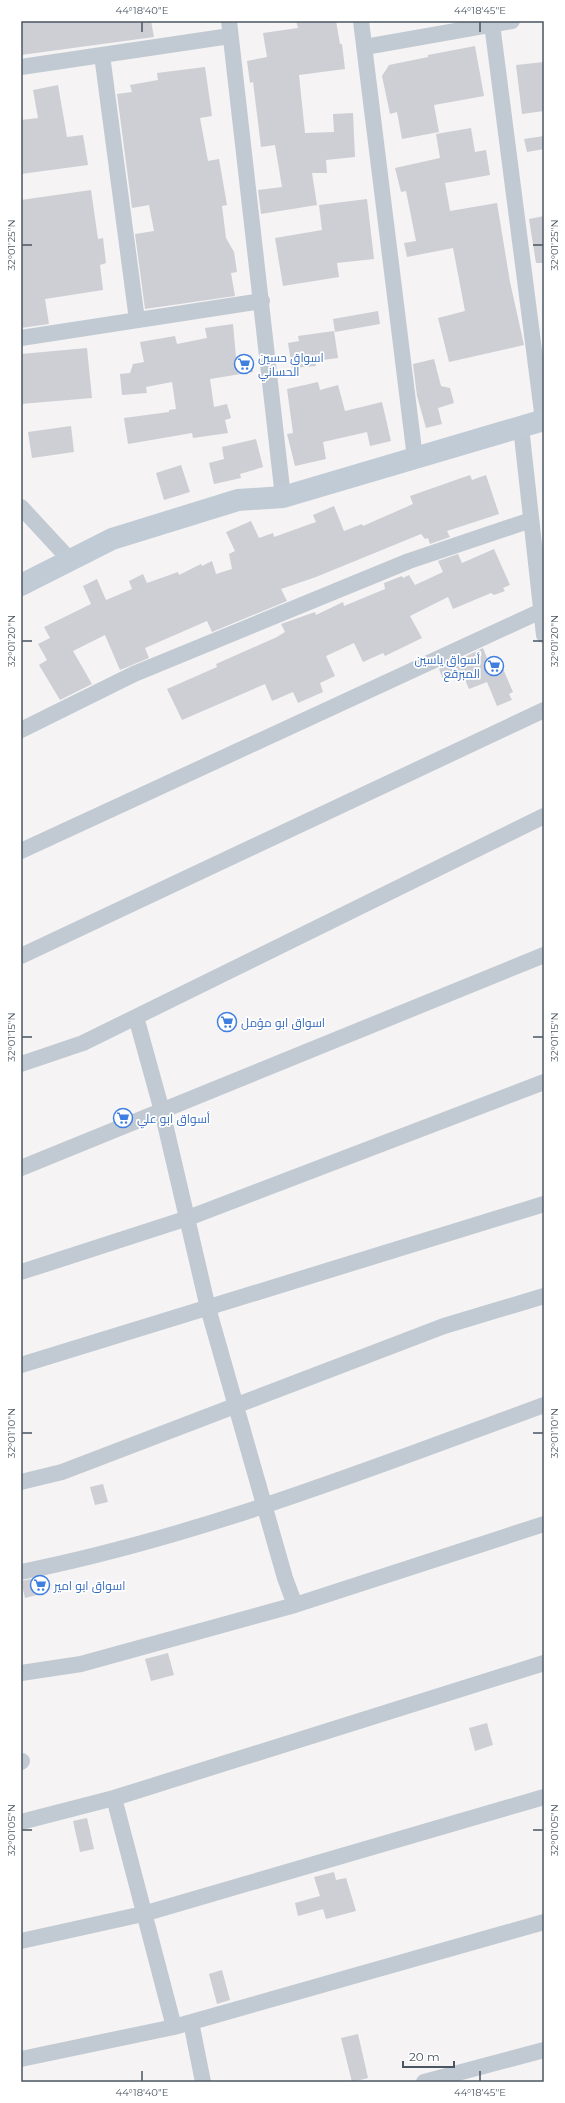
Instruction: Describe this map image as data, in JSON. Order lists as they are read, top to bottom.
{
  "places": {
    "supermarket": [
      "اسواق حسين الحساني",
      "أسواق ياسين المبرقع",
      "اسواق ابو مؤمل",
      "أسواق ابو علي",
      "اسواق ابو امير"
    ]
  },
  "scale_bar": "20 m",
  "coordinates": [
    "44°18'40\"E",
    "44°18'45\"E",
    "32°01'25\"N",
    "32°01'20\"N",
    "32°01'15\"N",
    "32°01'10\"N",
    "32°01'05\"N"
  ]
}
